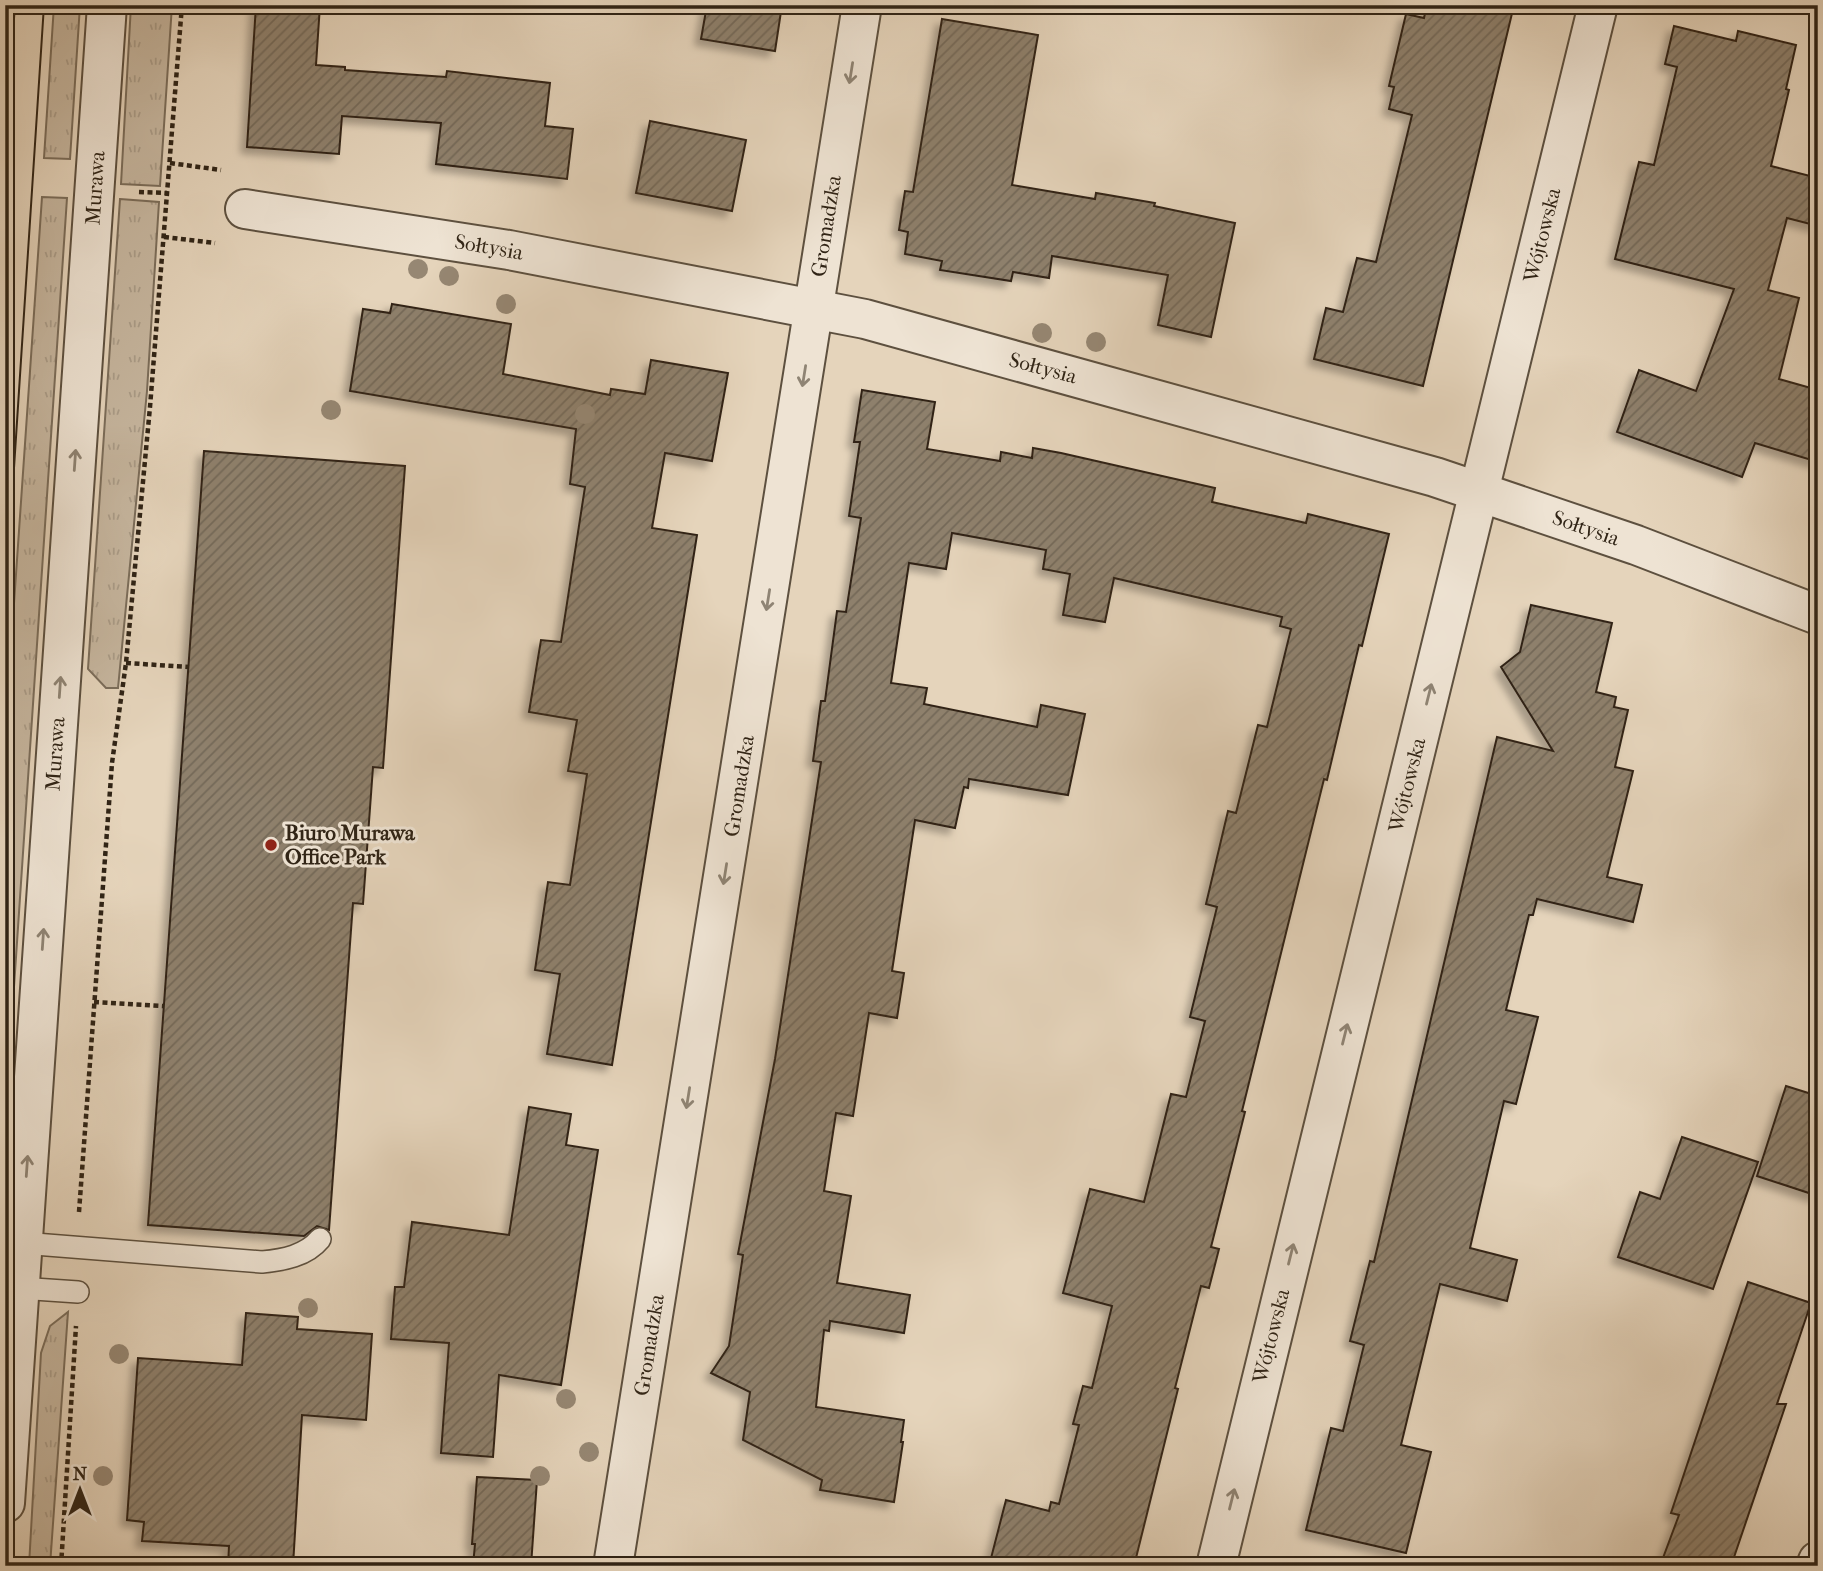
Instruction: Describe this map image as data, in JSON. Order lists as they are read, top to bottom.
{
  "streets": {
    "street": [
      "Murawa",
      "Gromadzka",
      "Wójtowska",
      "Sołtysia"
    ]
  },
  "crossings": [
    ["Gromadzka", "Sołtysia"],
    ["Wójtowska", "Sołtysia"]
  ],
  "one_way": ["Murawa", "Gromadzka", "Wójtowska"],
  "places": ["Biuro Murawa Office Park"],
  "north": "top"
}
